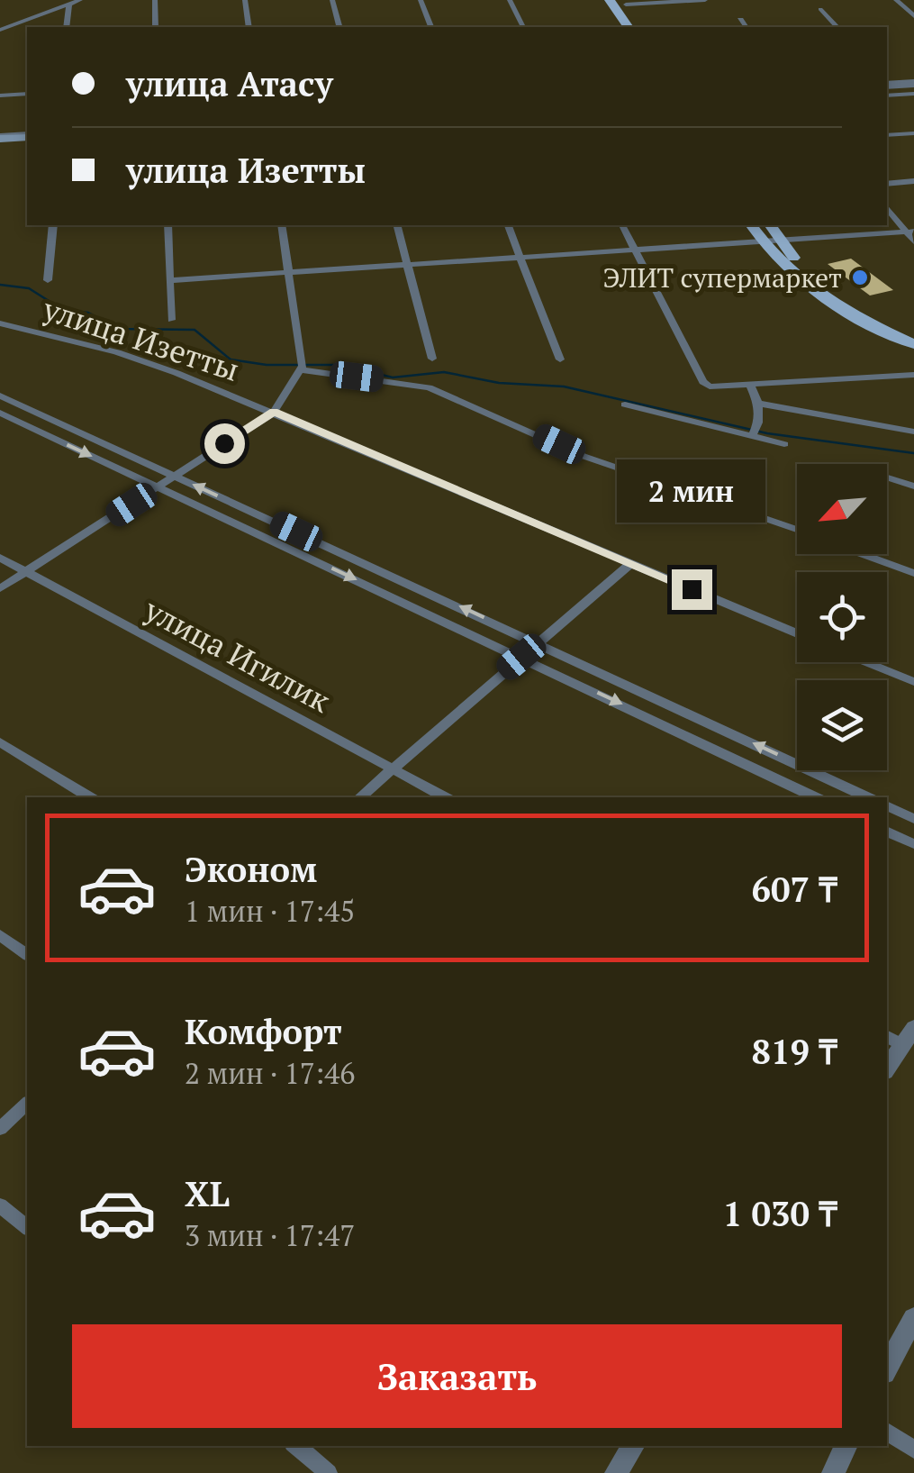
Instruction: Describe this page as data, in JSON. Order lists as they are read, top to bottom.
{
  "streets": {
    "street": ["улица Изетты", "улица Игилик"]
  },
  "places": ["ЭЛИТ супермаркет"],
  "north": "bottom left",
  "page": {
    "banner": ["улица Атасу", "улица Изетты"],
    "bubble": "2 мин",
    "list": [
      {
        "name": "Эконом",
        "note": "1 мин · 17:45",
        "value": "607 ₸"
      },
      {
        "name": "Комфорт",
        "note": "2 мин · 17:46",
        "value": "819 ₸"
      },
      {
        "name": "XL",
        "note": "3 мин · 17:47",
        "value": "1 030 ₸"
      }
    ],
    "buttons": "Заказать"
  }
}
